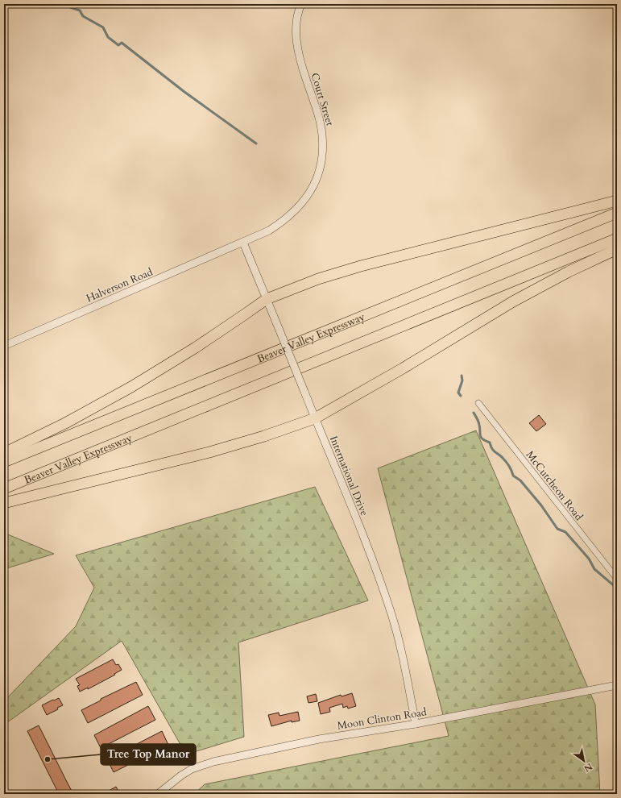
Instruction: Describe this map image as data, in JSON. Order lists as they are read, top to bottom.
{
  "streets": {
    "highway": ["Beaver Valley Expressway"],
    "street": [
      "Court Street",
      "Halverson Road",
      "International Drive",
      "McCutcheon Road",
      "Moon Clinton Road"
    ]
  },
  "crossings": [
    ["Court Street", "Halverson Road"],
    ["Court Street", "International Drive"],
    ["Halverson Road", "International Drive"],
    ["International Drive", "Moon Clinton Road"]
  ],
  "places": ["Tree Top Manor"],
  "north": "bottom right"
}
